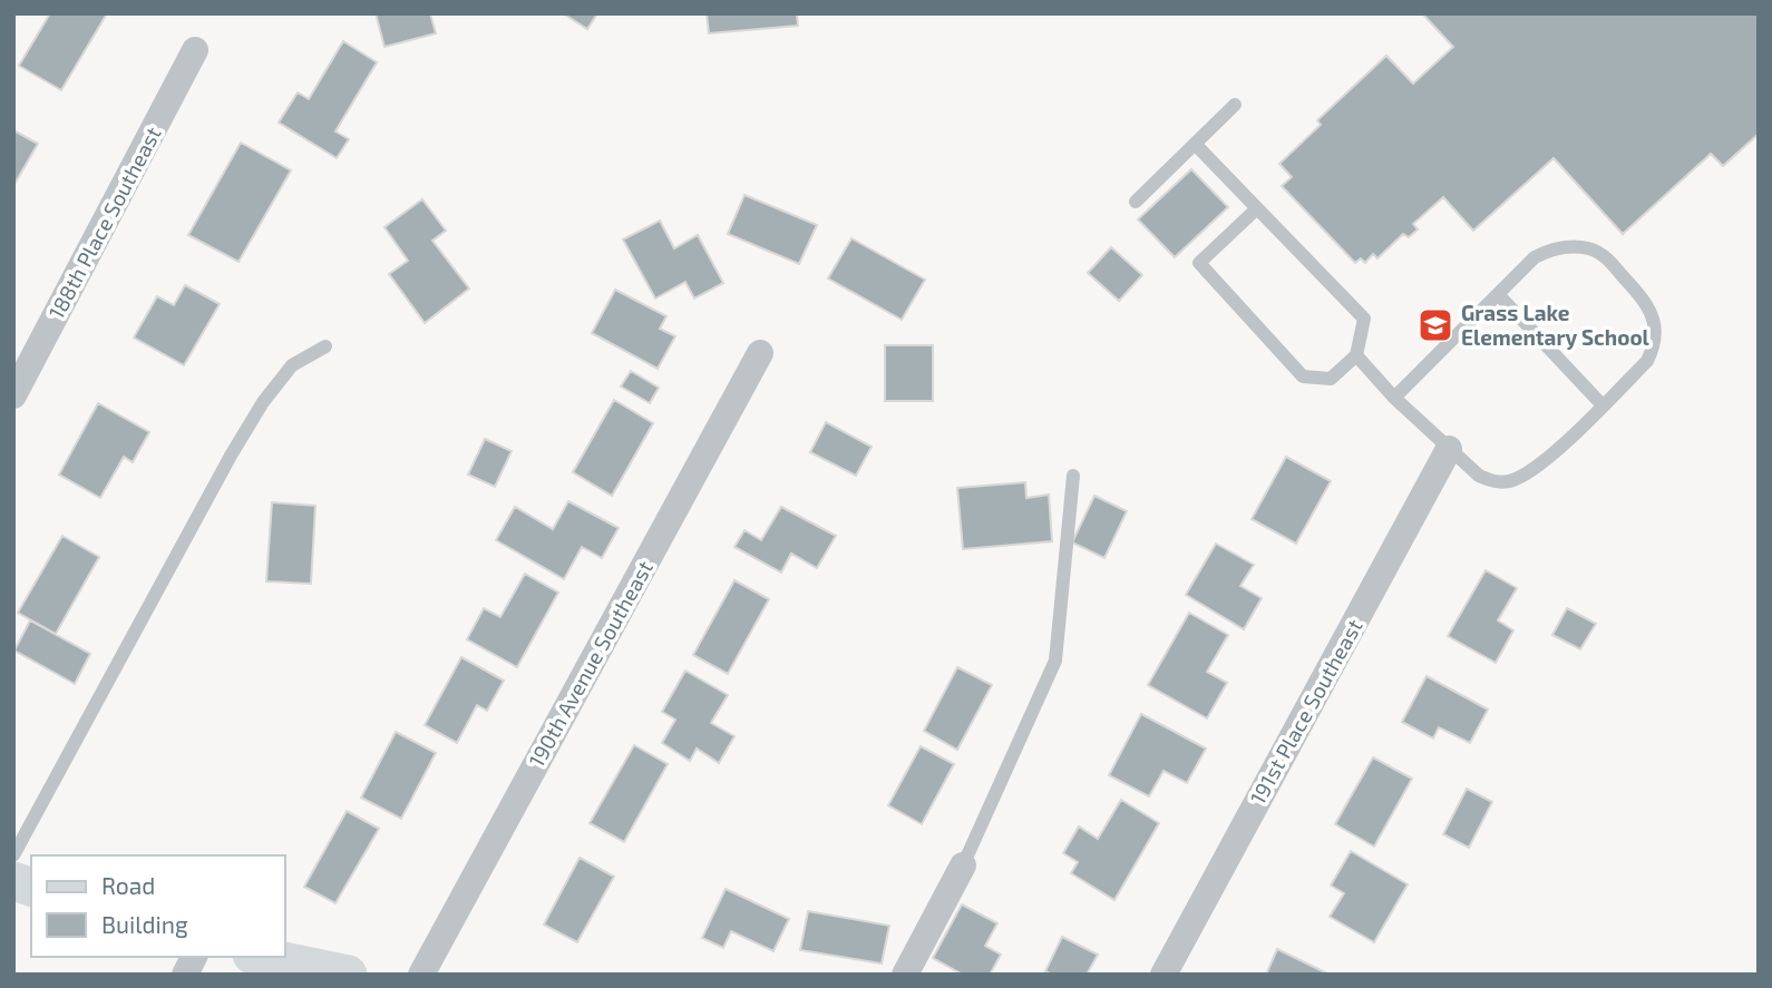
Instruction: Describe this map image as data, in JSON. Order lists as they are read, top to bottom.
{
  "streets": {
    "street": ["188th Place Southeast", "190th Avenue Southeast", "191st Place Southeast"]
  },
  "places": {
    "school or university": ["Grass Lake Elementary School"]
  },
  "legend": ["Road", "Building"]
}
